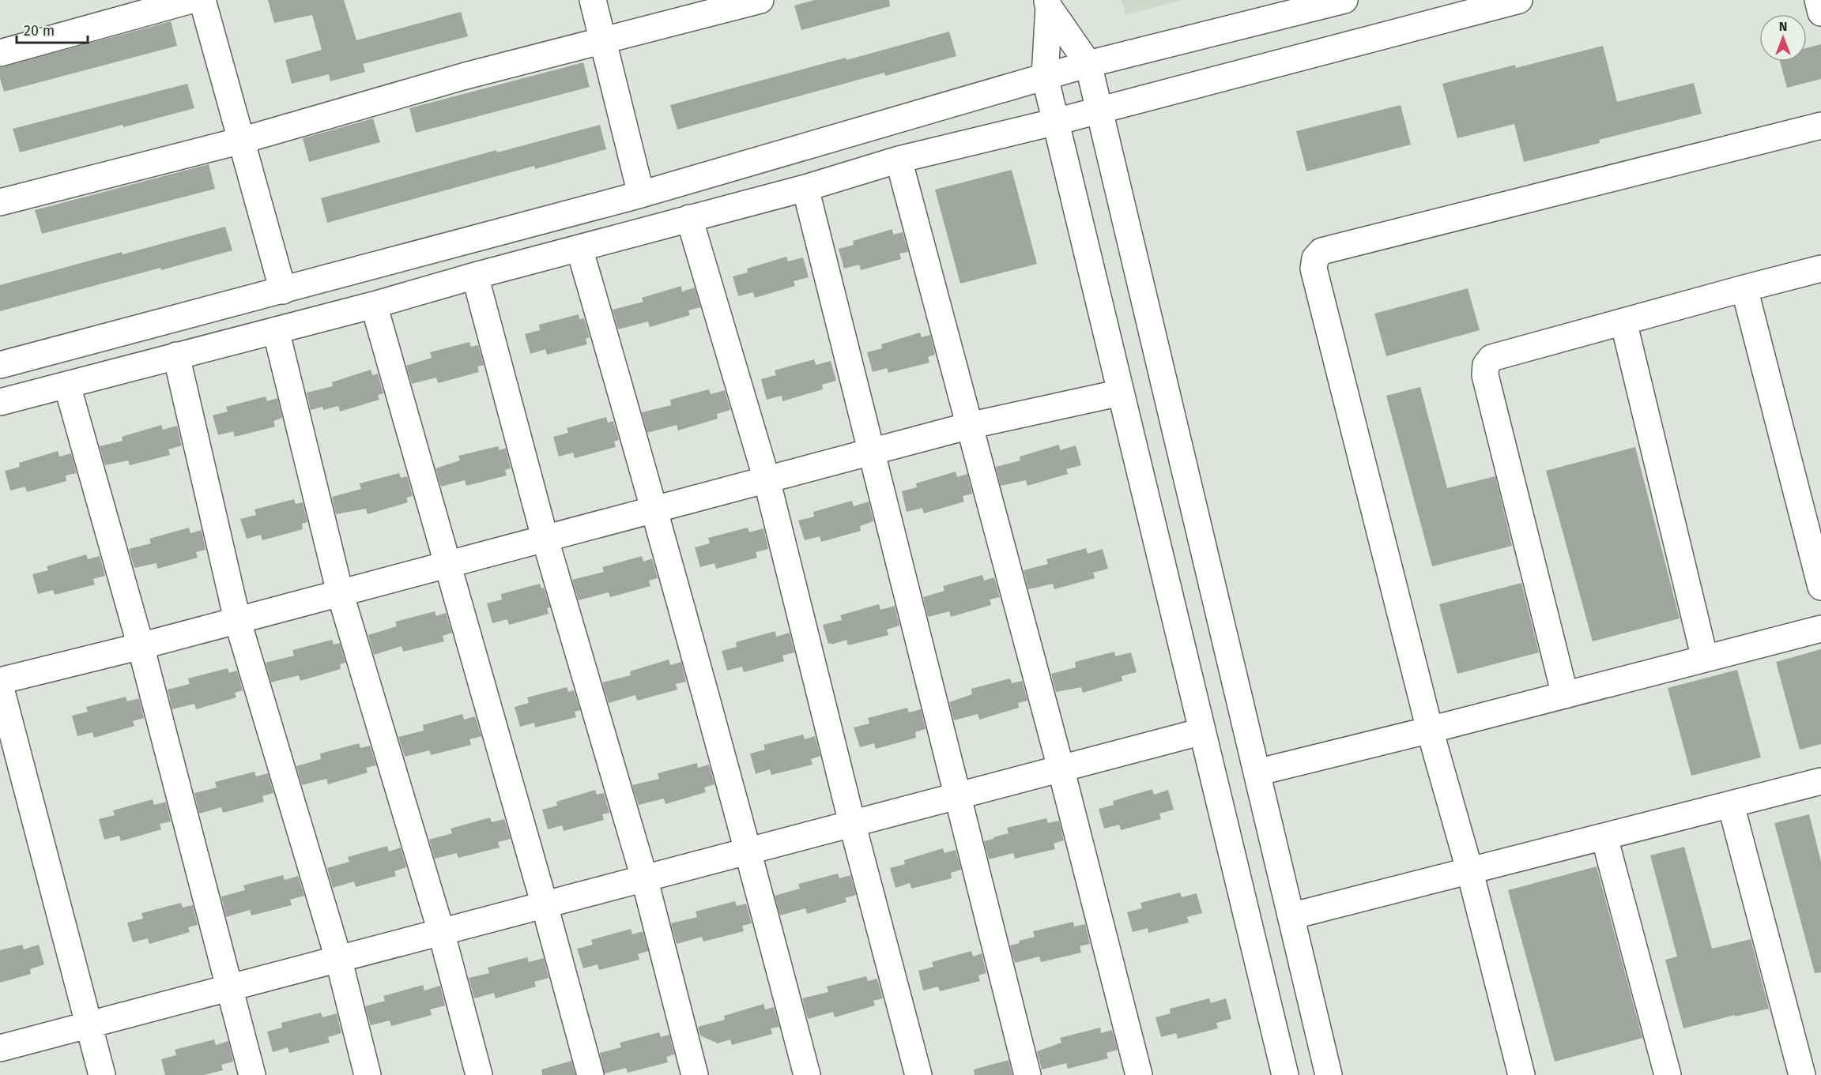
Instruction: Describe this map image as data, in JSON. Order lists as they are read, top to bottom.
{
  "scale_bar": "20 m",
  "north": "top"
}
